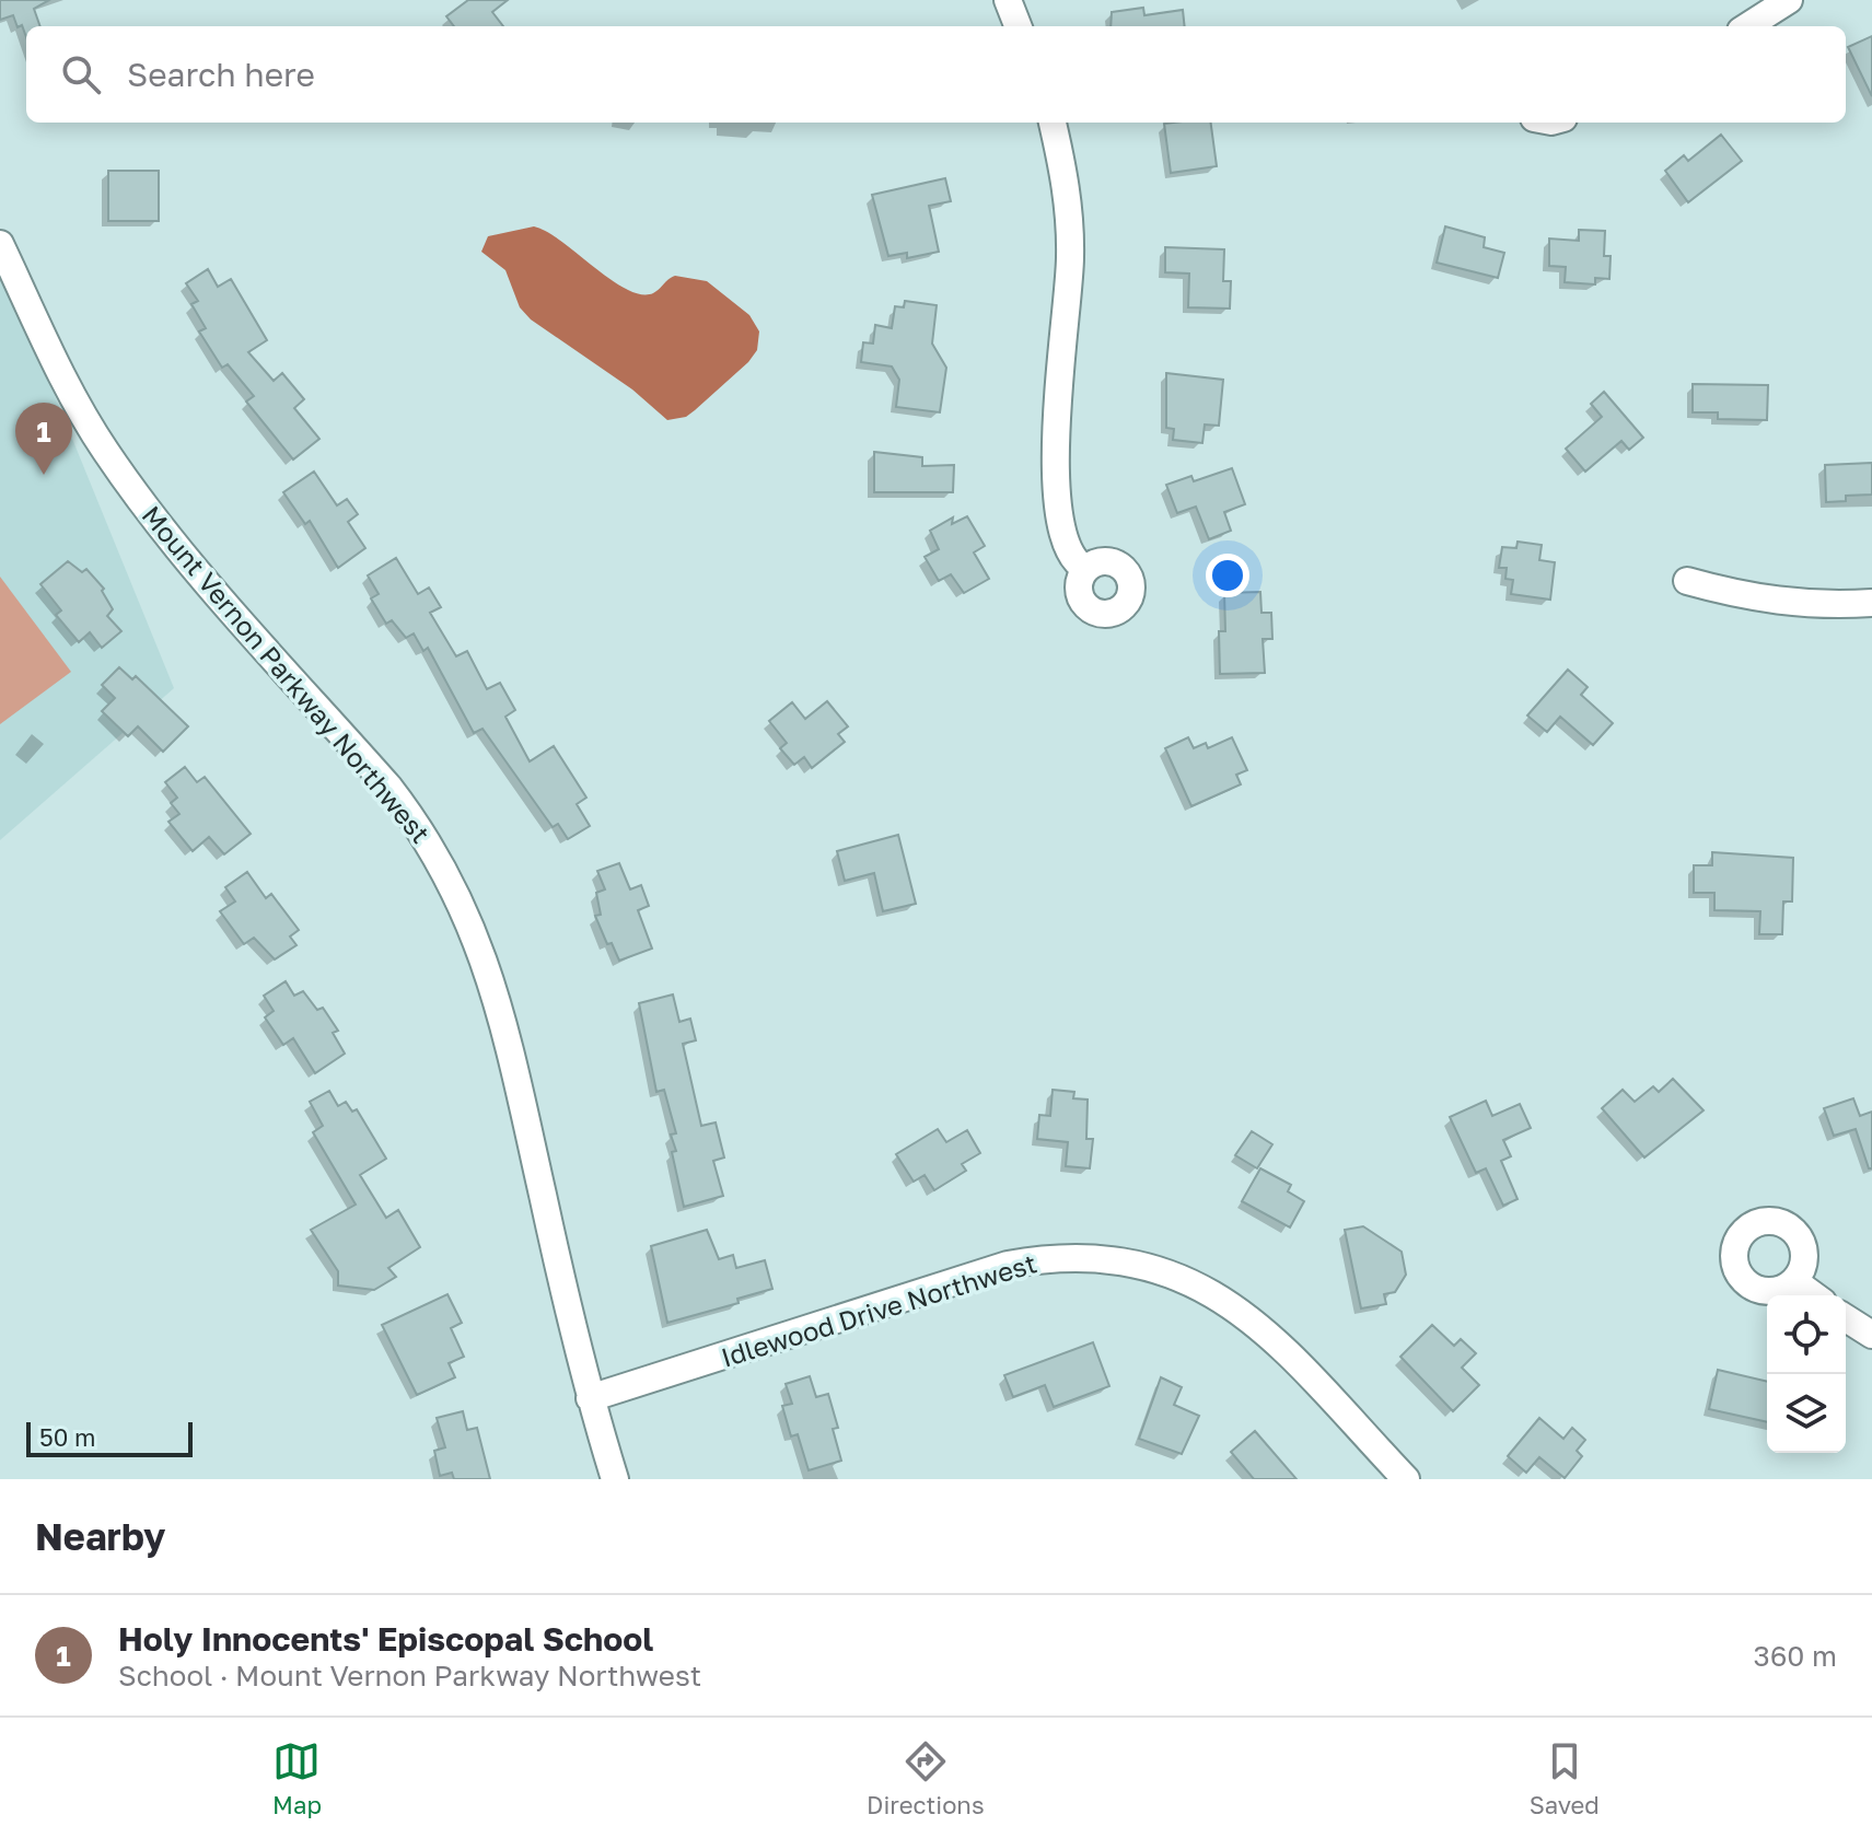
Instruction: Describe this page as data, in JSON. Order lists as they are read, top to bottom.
{
  "streets": {
    "street": ["Mount Vernon Parkway Northwest", "Idlewood Drive Northwest"]
  },
  "crossings": [
    ["Mount Vernon Parkway Northwest", "Idlewood Drive Northwest"]
  ],
  "scale_bar": "50 m",
  "page": {
    "search": "Search here",
    "pins": "1",
    "scale": "50 m",
    "heading": "Nearby",
    "list": [
      {
        "mark": "1",
        "name": "Holy Innocents' Episcopal School",
        "note": "School · Mount Vernon Parkway Northwest",
        "value": "360 m"
      }
    ],
    "nav": ["Map", "Directions", "Saved"]
  }
}
